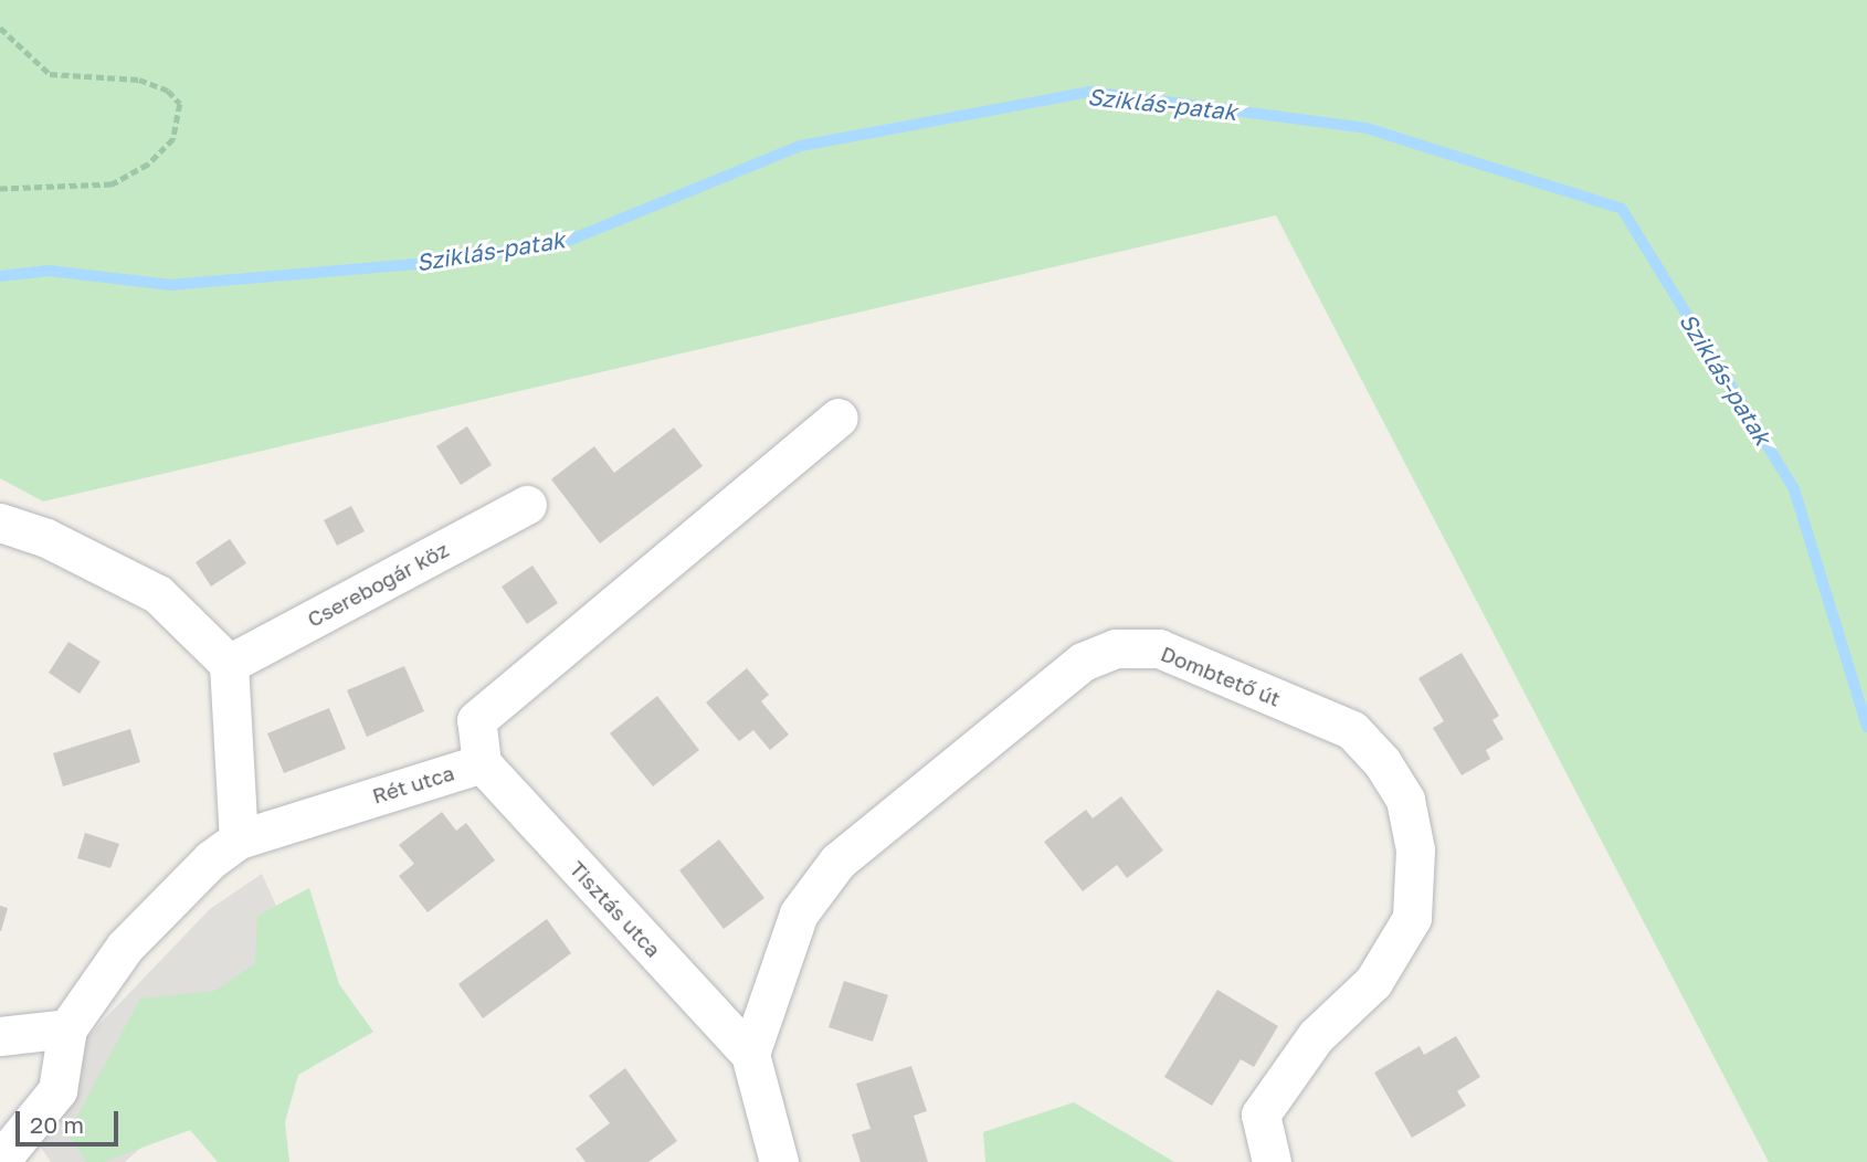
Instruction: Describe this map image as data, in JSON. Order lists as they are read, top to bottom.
{
  "streets": {
    "street": [
      "Cserebogár köz",
      "Dombtető út",
      "Rét utca",
      "Tisztás utca"
    ]
  },
  "crossings": [
    ["Dombtető út", "Tisztás utca"],
    ["Rét utca", "Tisztás utca"]
  ],
  "water": ["Sziklás-patak"],
  "scale_bar": "20 m"
}
